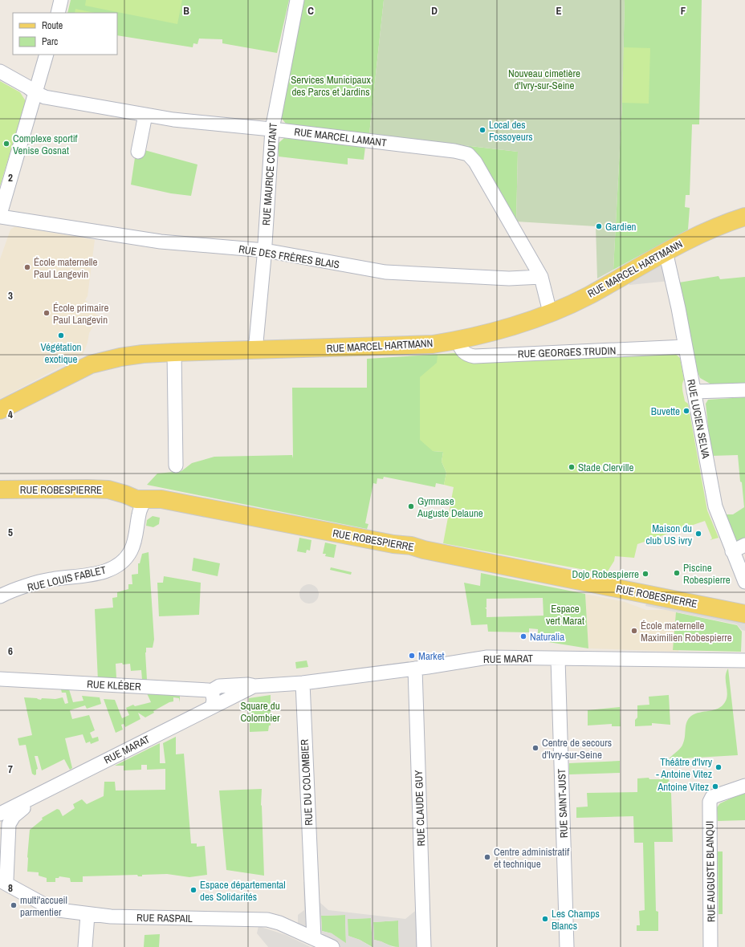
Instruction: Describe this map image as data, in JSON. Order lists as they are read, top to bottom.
{
  "streets": {
    "main road": ["RUE MARCEL HARTMANN", "RUE ROBESPIERRE"],
    "street": [
      "RUE MARCEL LAMANT",
      "RUE MAURICE COUTANT",
      "RUE DES FRÈRES BLAIS",
      "RUE GEORGES TRUDIN",
      "RUE LUCIEN SELVA",
      "RUE LOUIS FABLET",
      "RUE MARAT",
      "RUE KLÉBER",
      "RUE DU COLOMBIER",
      "RUE SAINT-JUST",
      "RUE CLAUDE GUY",
      "RUE AUGUSTE BLANQUI",
      "RUE RASPAIL"
    ]
  },
  "crossings": [
    ["RUE MARCEL LAMANT", "RUE MAURICE COUTANT"],
    ["RUE MARCEL LAMANT", "RUE DES FRÈRES BLAIS"],
    ["RUE MARCEL LAMANT", "RUE MARCEL HARTMANN"],
    ["RUE MAURICE COUTANT", "RUE DES FRÈRES BLAIS"],
    ["RUE MAURICE COUTANT", "RUE MARCEL HARTMANN"],
    ["RUE MARCEL HARTMANN", "RUE GEORGES TRUDIN"],
    ["RUE MARCEL HARTMANN", "RUE LUCIEN SELVA"],
    ["RUE GEORGES TRUDIN", "RUE LUCIEN SELVA"],
    ["RUE ROBESPIERRE", "RUE LOUIS FABLET"],
    ["RUE MARAT", "RUE KLÉBER"],
    ["RUE MARAT", "RUE DU COLOMBIER"],
    ["RUE MARAT", "RUE SAINT-JUST"],
    ["RUE MARAT", "RUE CLAUDE GUY"],
    ["RUE DU COLOMBIER", "RUE RASPAIL"]
  ],
  "parks": [
    "Nouveau cimetière d'Ivry-sur-Seine",
    "Services Municipaux des Parcs et Jardins",
    "Espace vert Marat",
    "Square du Colombier"
  ],
  "places": [
    "Local des Fossoyeurs",
    "Complexe sportif Venise Gosnat",
    "Gardien",
    "École maternelle Paul Langevin",
    "École primaire Paul Langevin",
    "Végétation exotique",
    "Buvette",
    "Stade Clerville",
    "Gymnase Auguste Delaune",
    "Maison du club US ivry",
    "Piscine Robespierre",
    "Dojo Robespierre",
    "École maternelle Maximilien Robespierre",
    "Naturalia",
    "Market",
    "Centre de secours d'Ivry-sur-Seine",
    "Théâtre d'Ivry - Antoine Vitez",
    "Antoine Vitez",
    "Centre administratif et technique",
    "Espace départemental des Solidarités",
    "multi'accueil parmentier",
    "Les Champs Blancs"
  ],
  "legend": ["Route", "Parc"],
  "grid": {
    "columns": [
      "B",
      "C",
      "D",
      "E",
      "F"
    ],
    "rows": [
      "2",
      "3",
      "4",
      "5",
      "6",
      "7",
      "8"
    ]
  }
}
